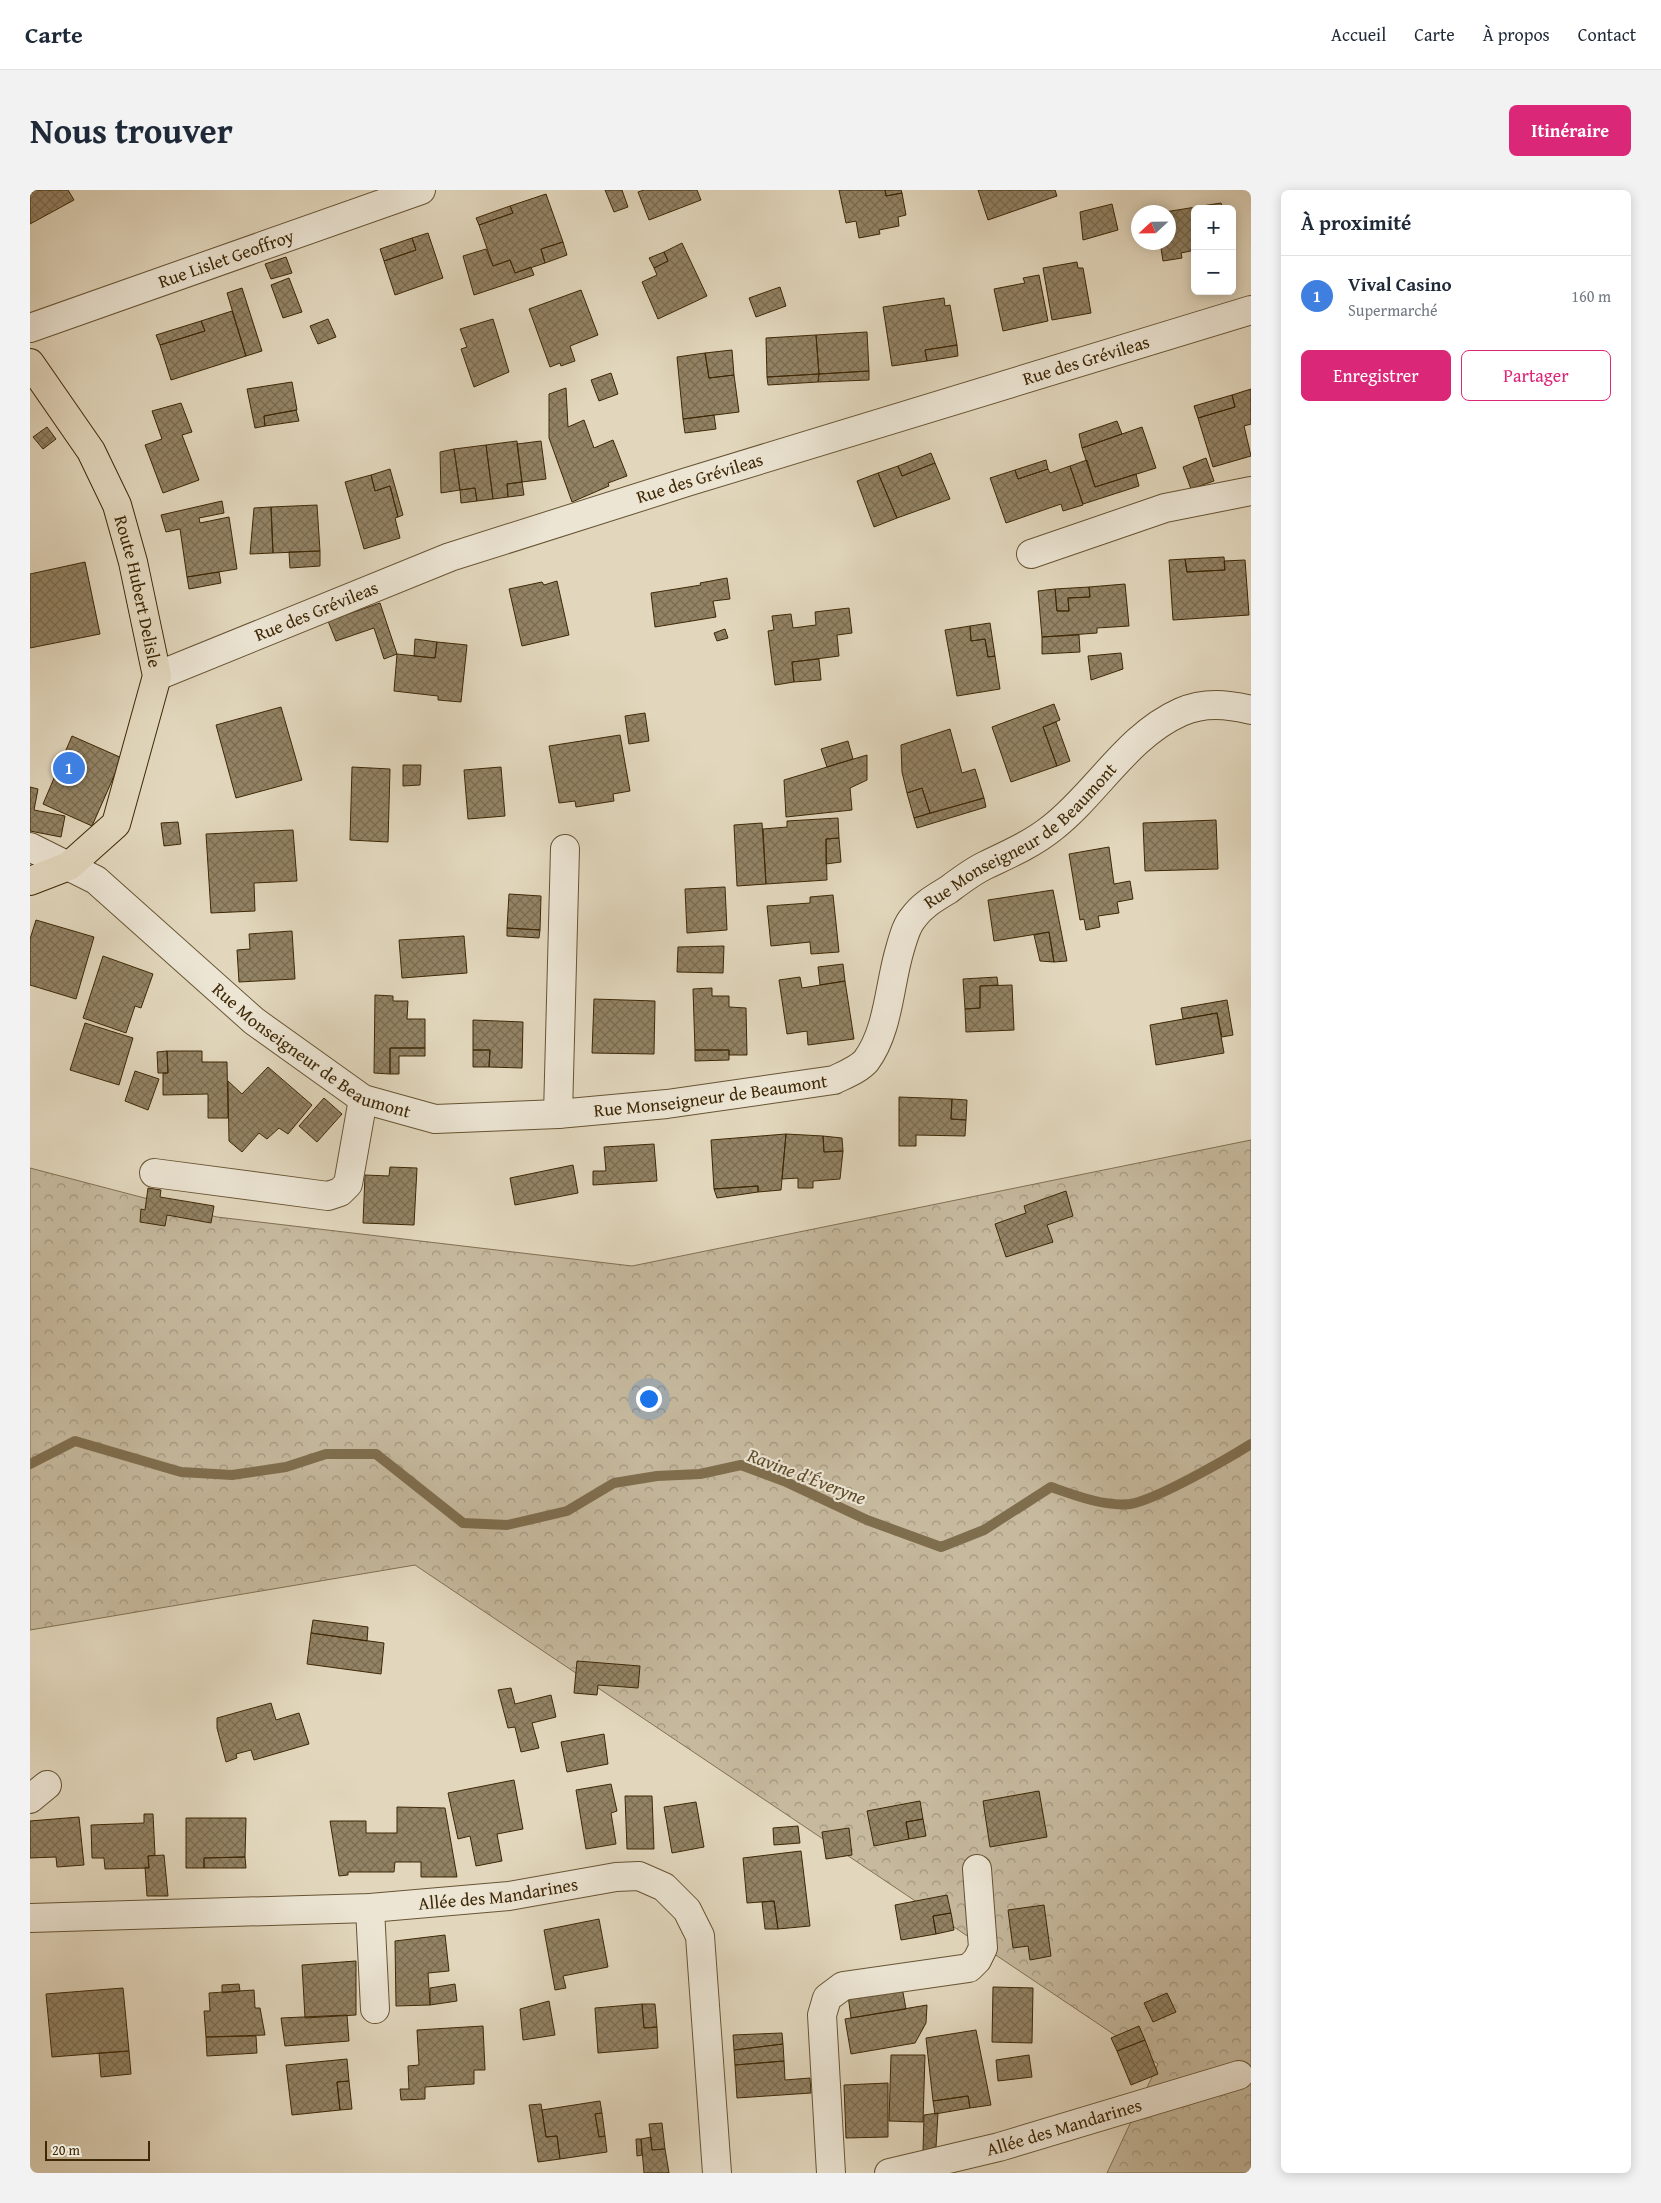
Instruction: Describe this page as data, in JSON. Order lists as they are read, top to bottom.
{
  "streets": {
    "main road": ["Route Hubert Delisle"],
    "street": [
      "Rue Lislet Geoffroy",
      "Rue des Grévileas",
      "Rue Monseigneur de Beaumont",
      "Allée des Mandarines"
    ]
  },
  "crossings": [
    ["Rue des Grévileas", "Route Hubert Delisle"],
    ["Route Hubert Delisle", "Rue Monseigneur de Beaumont"]
  ],
  "water": ["Ravine d'Éveryne"],
  "scale_bar": "20 m",
  "north": "left",
  "page": {
    "header": "Carte",
    "nav": [
      "Accueil",
      "Carte",
      "À propos",
      "Contact"
    ],
    "title": "Nous trouver",
    "buttons": [
      "Itinéraire",
      ["Enregistrer", "Partager"]
    ],
    "heading": "À proximité",
    "map_buttons": ["+", "−"],
    "list": [
      {
        "mark": "1",
        "name": "Vival Casino",
        "note": "Supermarché",
        "value": "160 m"
      }
    ],
    "pins": "1",
    "scale": "20 m"
  }
}
